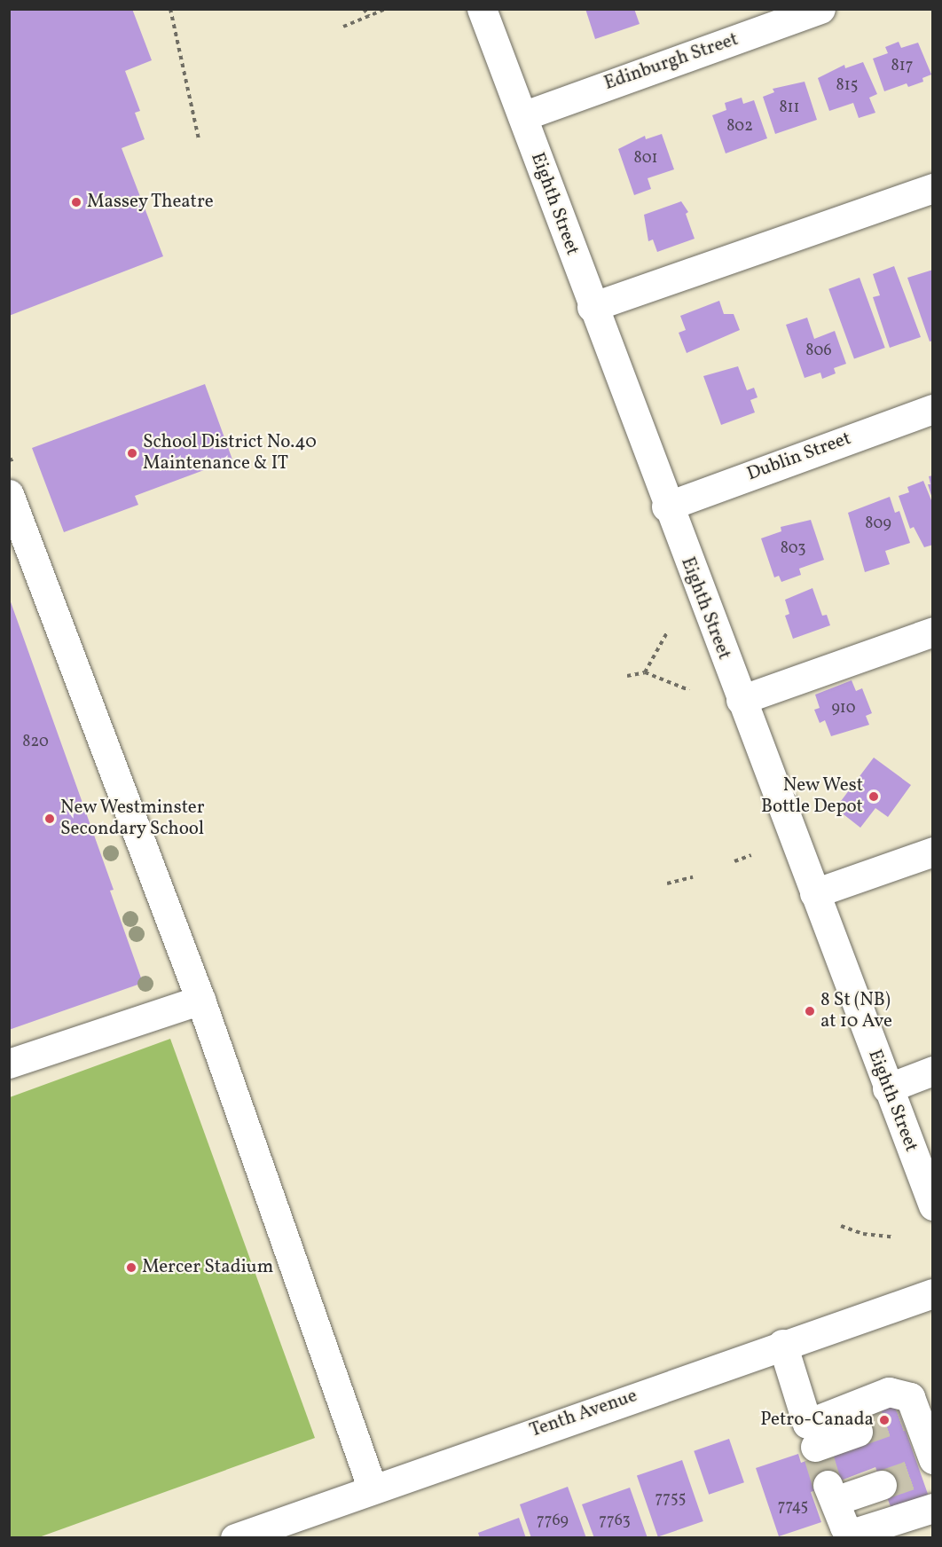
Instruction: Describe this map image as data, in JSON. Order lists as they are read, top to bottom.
{
  "streets": {
    "street": [
      "Edinburgh Street",
      "Eighth Street",
      "Dublin Street",
      "Tenth Avenue"
    ]
  },
  "crossings": [
    ["Edinburgh Street", "Eighth Street"],
    ["Eighth Street", "Dublin Street"]
  ],
  "places": [
    "Massey Theatre",
    "School District No.40 Maintenance & IT",
    "New West Bottle Depot",
    "New Westminster Secondary School",
    "8 St (NB) at 10 Ave",
    "Mercer Stadium",
    "Petro-Canada"
  ],
  "house_numbers": [
    "817",
    "815",
    "811",
    "802",
    "801",
    "806",
    "809",
    "803",
    "910",
    "820",
    "7755",
    "7745",
    "7769",
    "7763"
  ]
}
